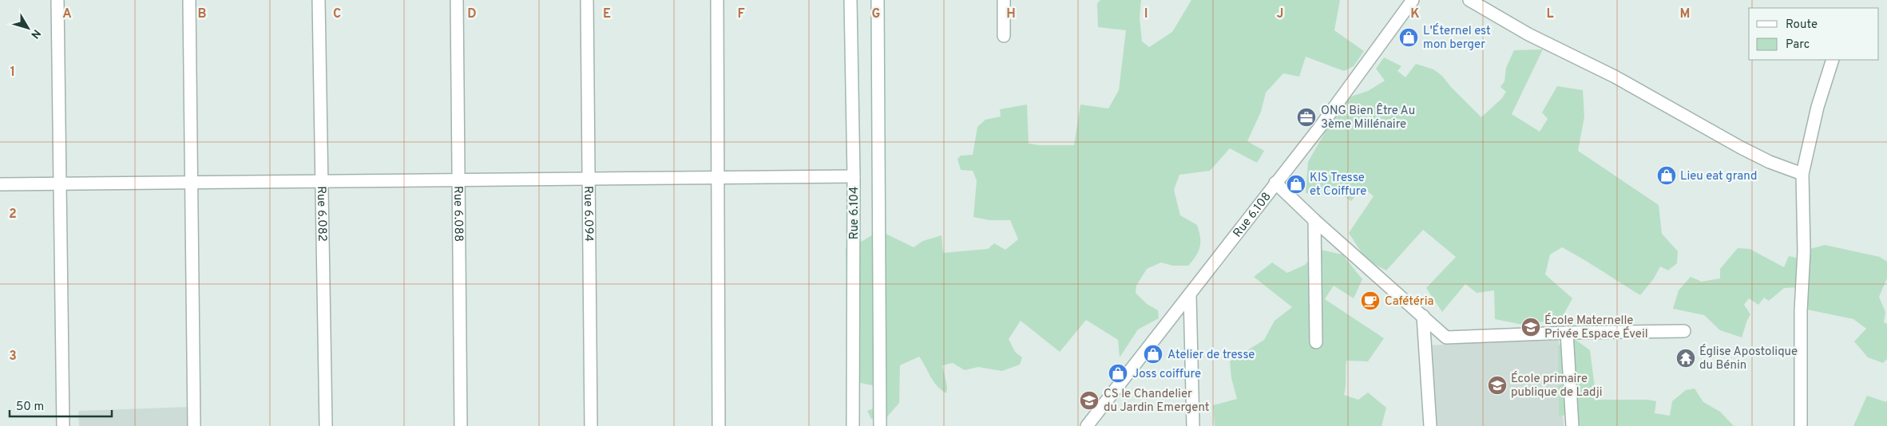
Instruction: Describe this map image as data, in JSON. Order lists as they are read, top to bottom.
{
  "streets": {
    "street": [
      "Rue 6.082",
      "Rue 6.088",
      "Rue 6.094",
      "Rue 6.104",
      "Rue 6.108"
    ]
  },
  "places": {
    "shop": [
      "L'Éternel est mon berger",
      "Lieu eat grand",
      "KIS Tresse et Coiffure",
      "Atelier de tresse",
      "Joss coiffure"
    ],
    "office": ["ONG Bien Être Au 3ème Millénaire"],
    "cafe": ["Cafétéria"],
    "school or university": ["École Maternelle Privée Espace Éveil", "École primaire publique de Ladji", "CS le Chandelier du Jardin Emergent"],
    "temple": ["Église Apostolique du Bénin"]
  },
  "legend": ["Route", "Parc"],
  "scale_bar": "50 m",
  "north": "bottom right",
  "grid": {
    "columns": [
      "A",
      "B",
      "C",
      "D",
      "E",
      "F",
      "G",
      "H",
      "I",
      "J",
      "K",
      "L",
      "M"
    ],
    "rows": ["1", "2", "3"]
  }
}
